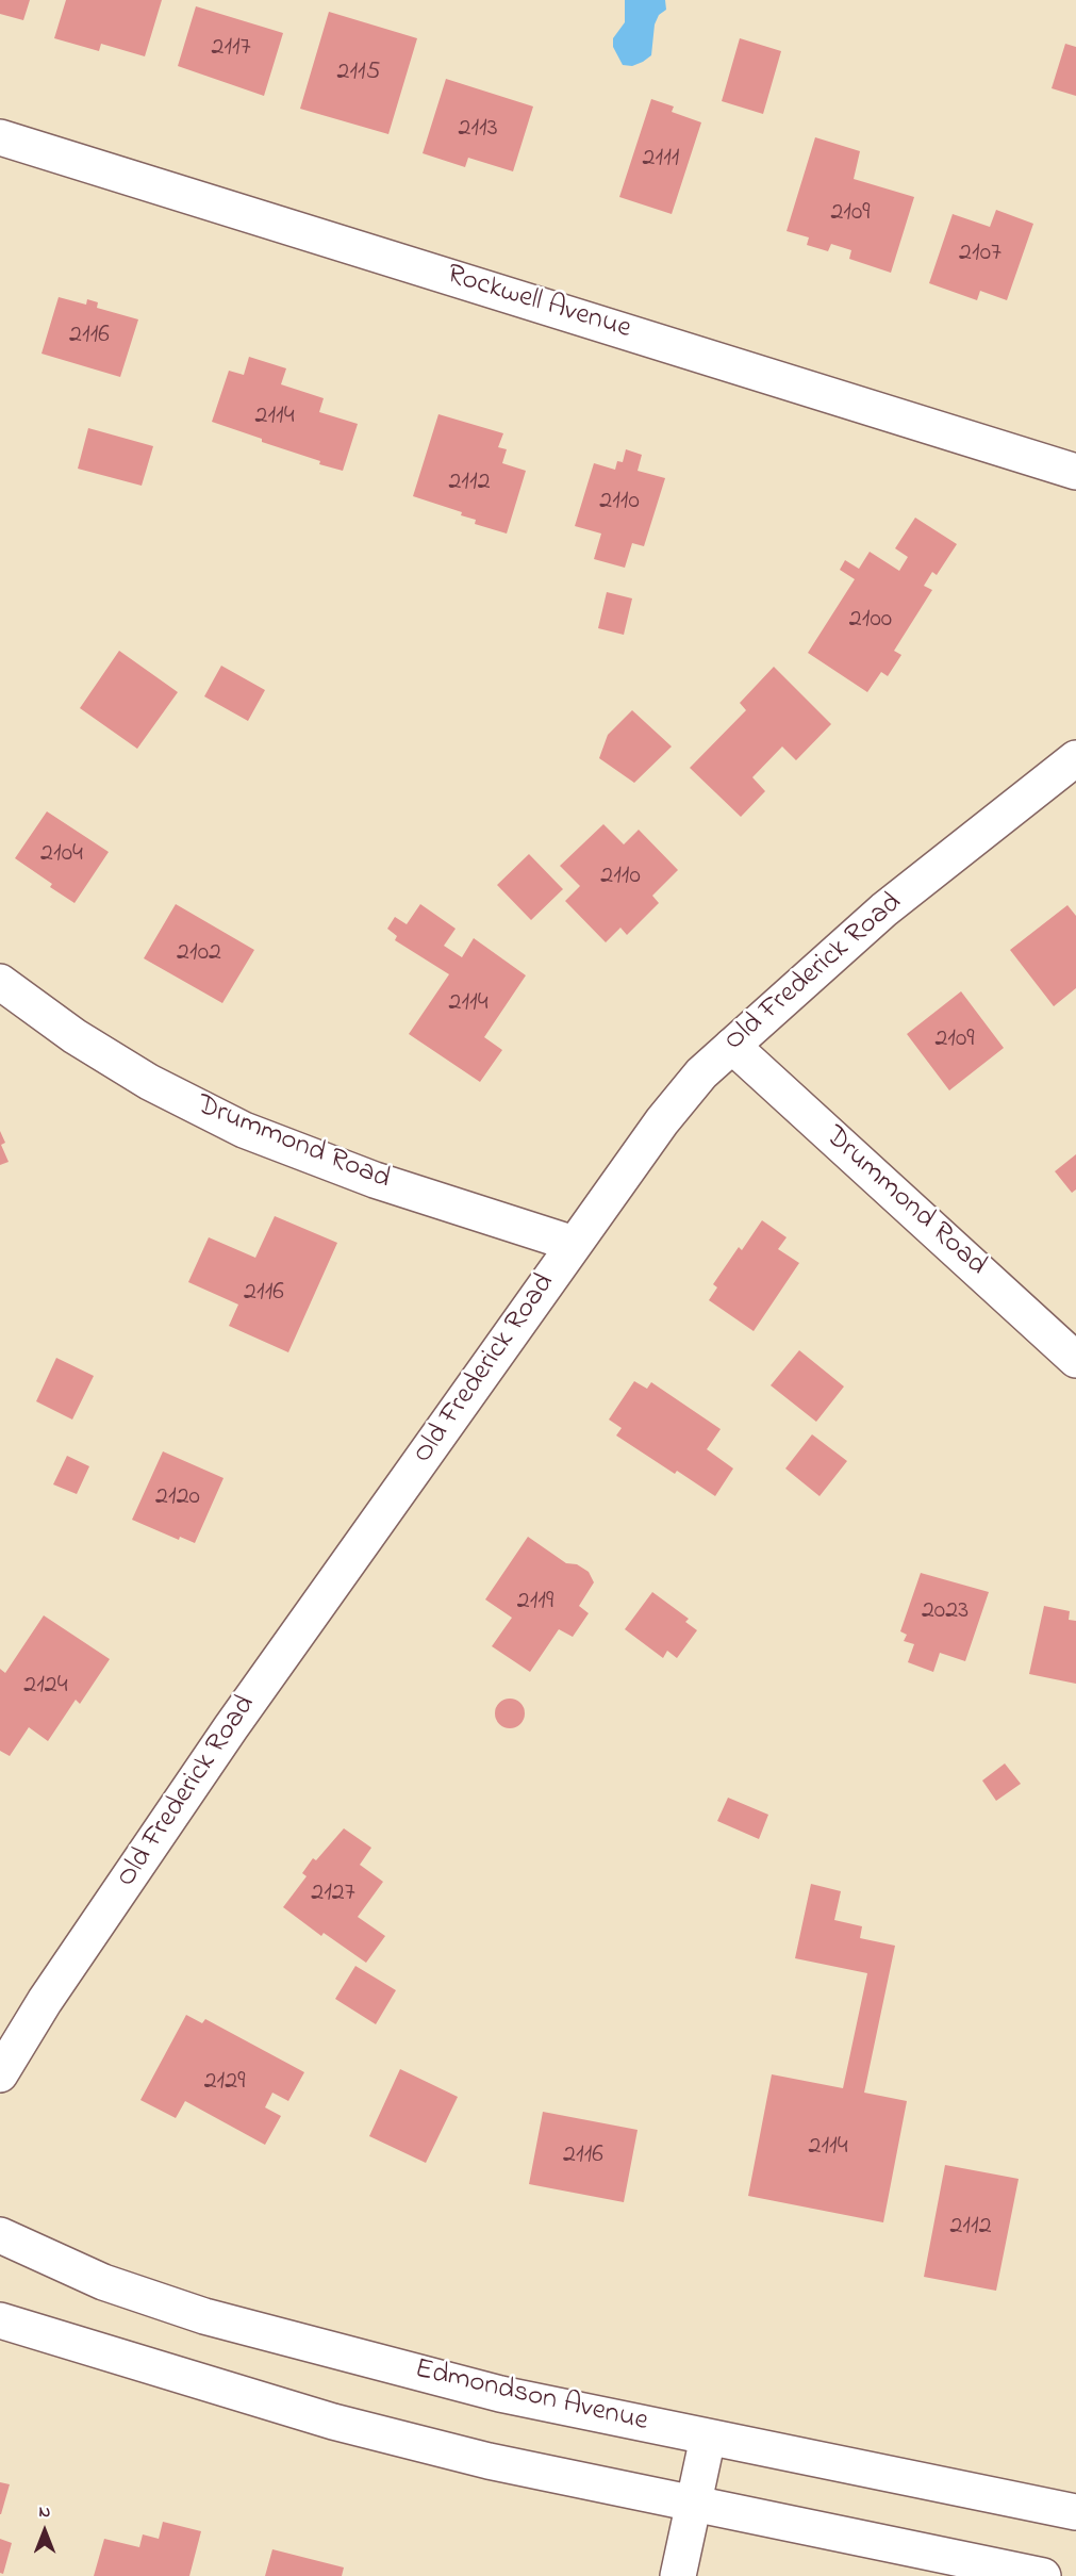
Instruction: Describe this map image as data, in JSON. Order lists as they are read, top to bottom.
{
  "streets": {
    "street": [
      "Rockwell Avenue",
      "Old Frederick Road",
      "Drummond Road",
      "Edmondson Avenue"
    ]
  },
  "crossings": [
    ["Old Frederick Road", "Drummond Road"]
  ],
  "house_numbers": [
    "2117",
    "2115",
    "2113",
    "2111",
    "2109",
    "2107",
    "2116",
    "2114",
    "2112",
    "2110",
    "2100",
    "2104",
    "2110",
    "2102",
    "2114",
    "2109",
    "2116",
    "2120",
    "2119",
    "2023",
    "2124",
    "2127",
    "2129",
    "2114",
    "2116",
    "2112"
  ],
  "north": "top"
}
